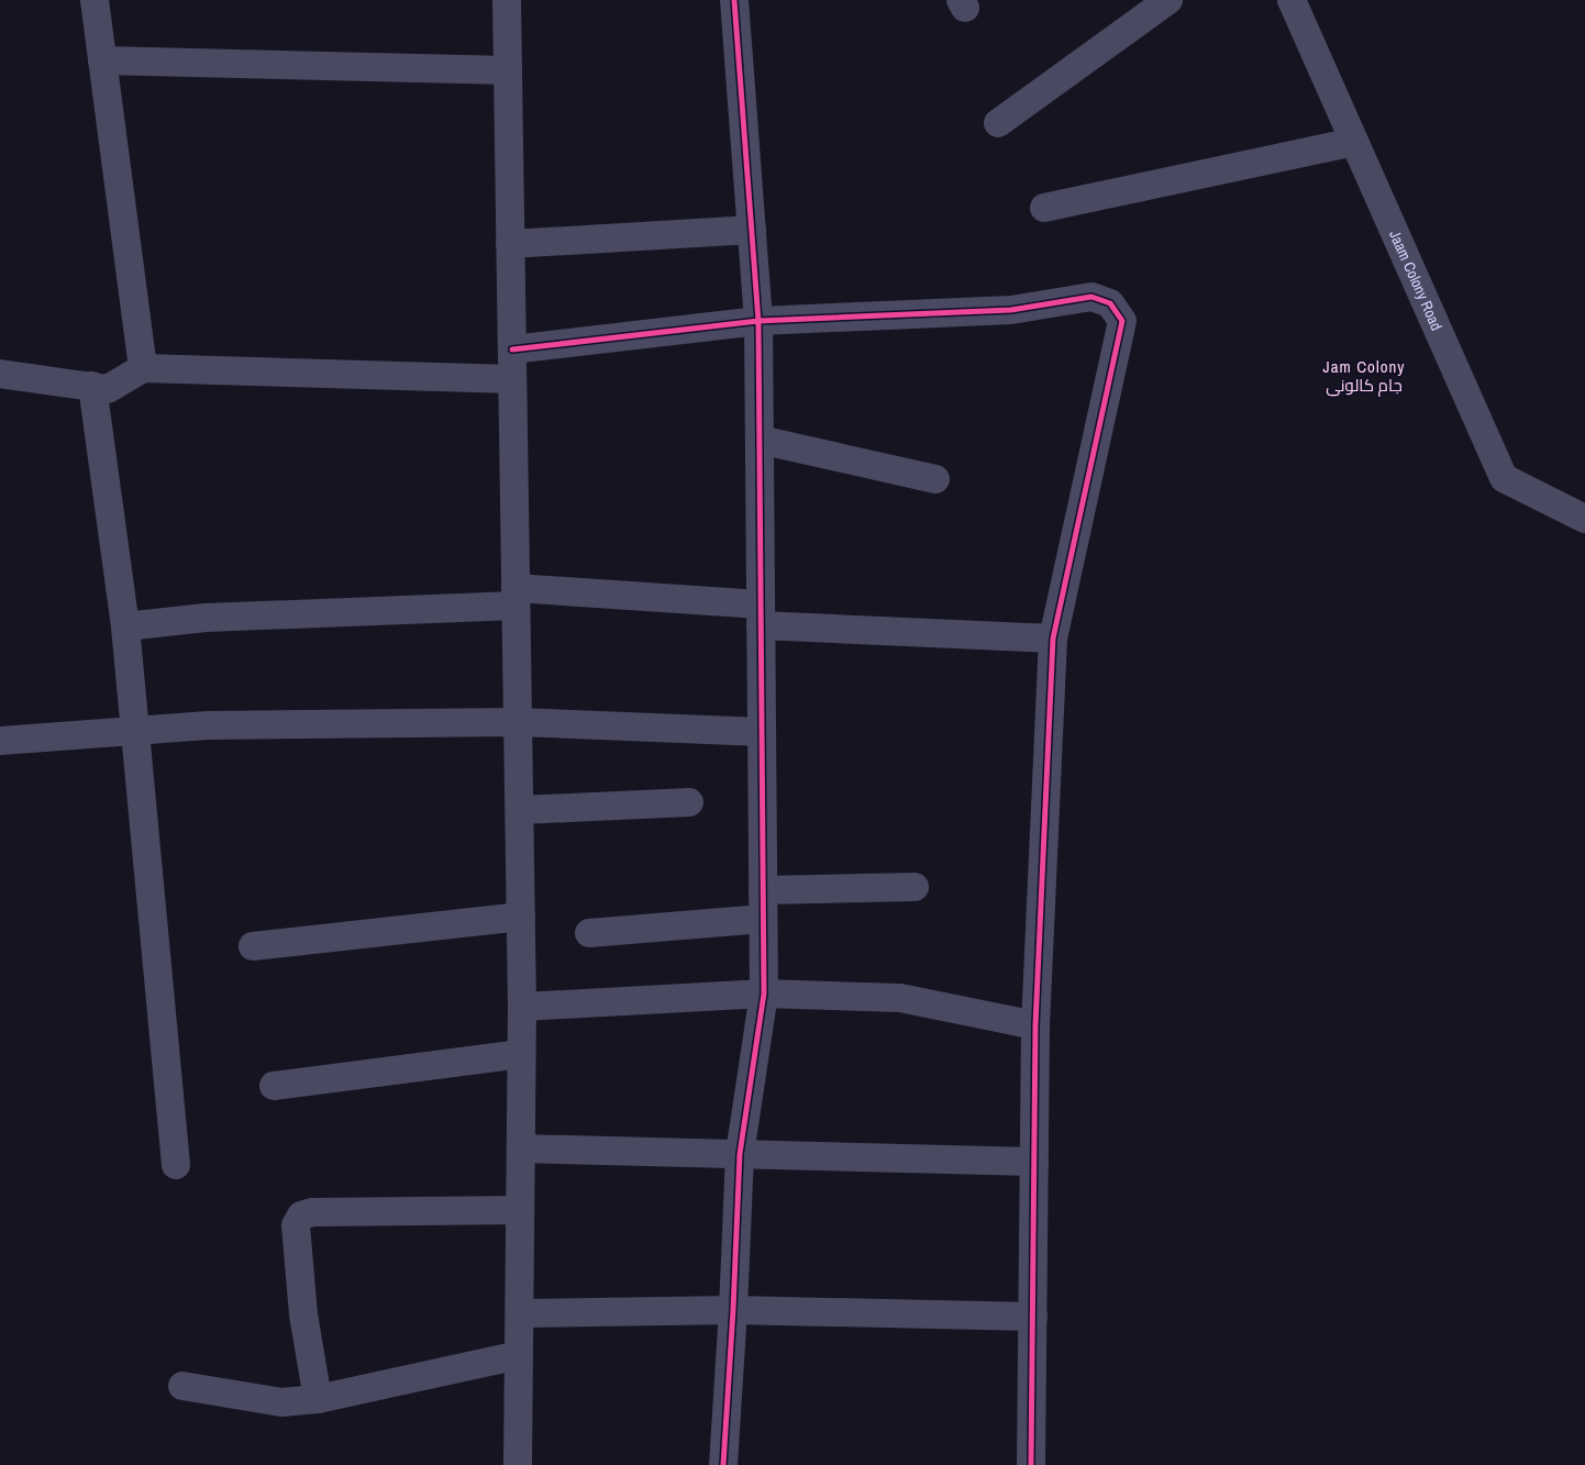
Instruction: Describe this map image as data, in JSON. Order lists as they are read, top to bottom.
{
  "streets": {
    "street": ["Jaam Colony Road"]
  },
  "districts": ["Jam Colony جام کالونی"]
}
